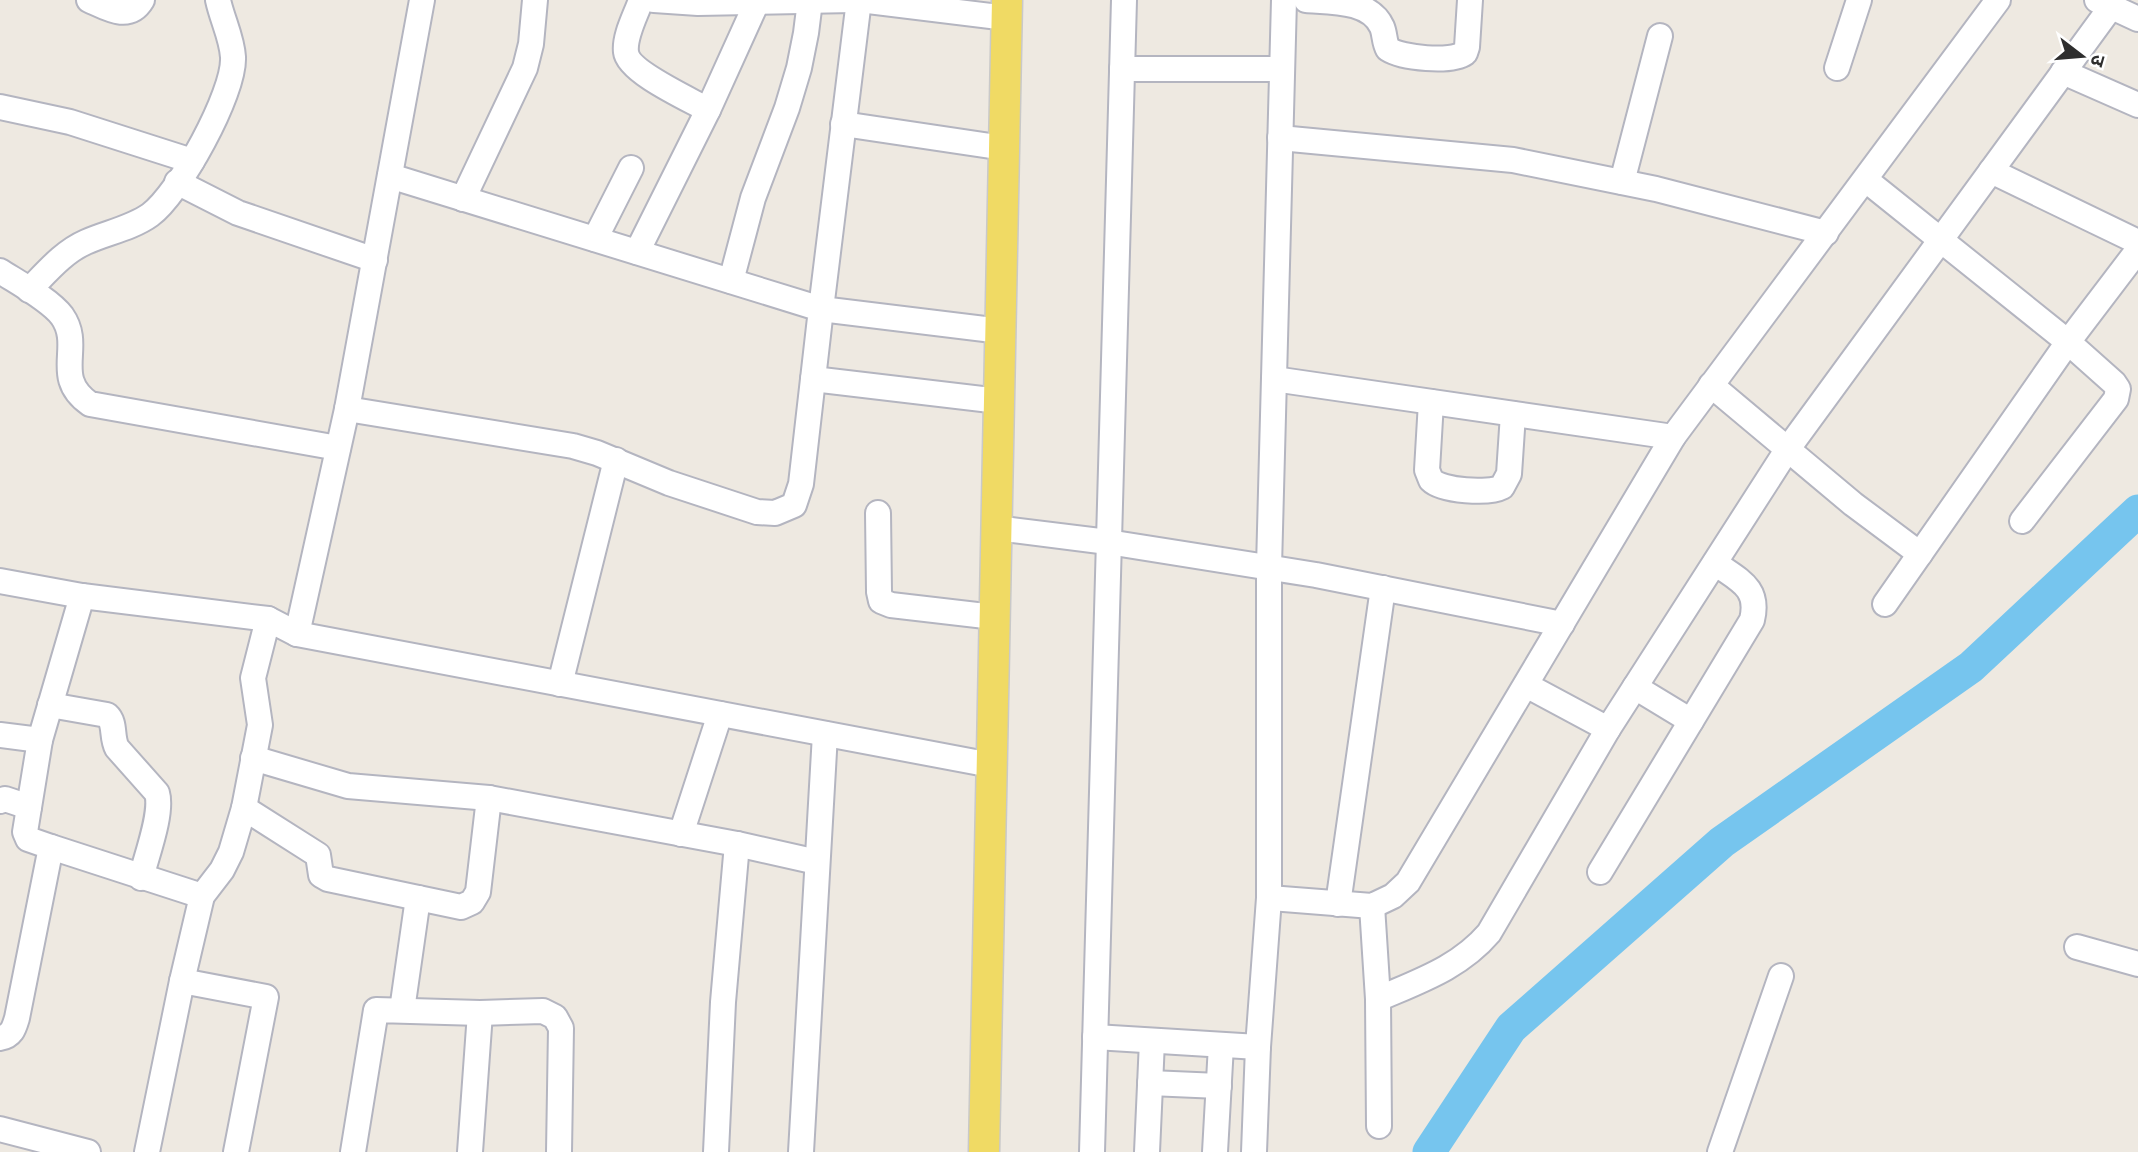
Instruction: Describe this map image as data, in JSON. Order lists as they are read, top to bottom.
{
  "north": "right"
}
